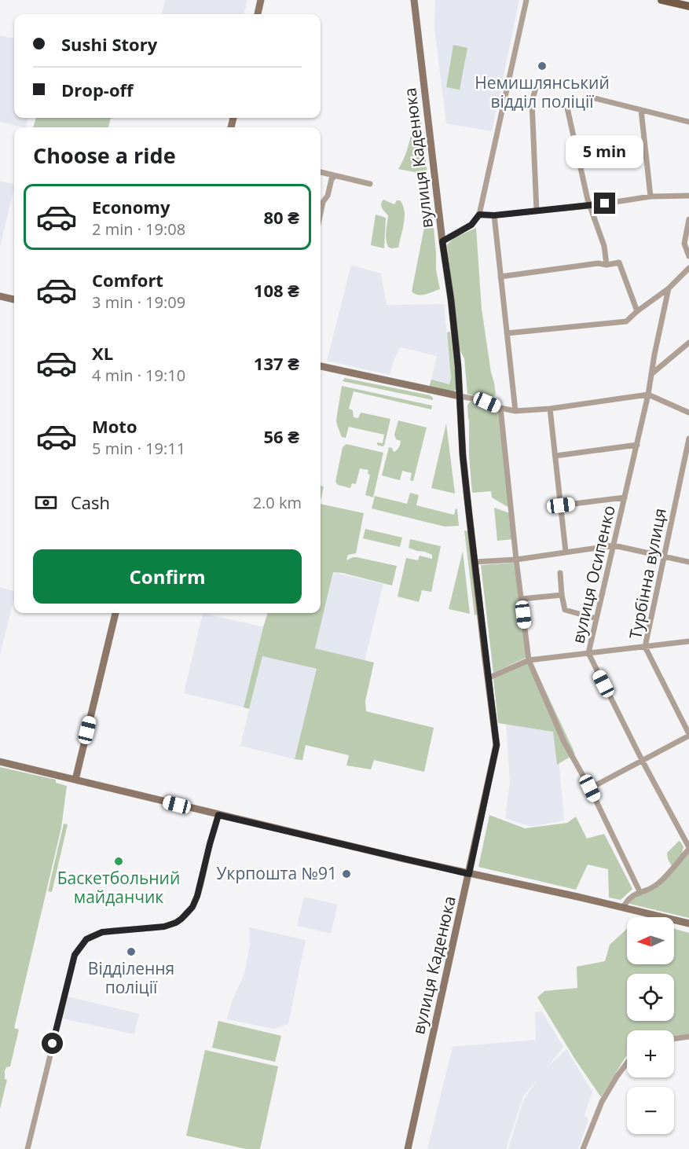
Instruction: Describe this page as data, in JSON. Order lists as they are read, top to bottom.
{
  "streets": {
    "street": ["вулиця Каденюка", "Турбінна вулиця", "вулиця Осипенко"]
  },
  "places": [
    "Немишлянський відділ поліції",
    "Баскетбольний майданчик",
    "Укрпошта №91",
    "Відділення поліції"
  ],
  "north": "left",
  "page": {
    "banner": ["Sushi Story", "Drop-off"],
    "heading": "Choose a ride",
    "bubble": "5 min",
    "list": [
      {
        "name": "Economy",
        "note": "2 min · 19:08",
        "value": "80 ₴"
      },
      {
        "name": "Comfort",
        "note": "3 min · 19:09",
        "value": "108 ₴"
      },
      {
        "name": "XL",
        "note": "4 min · 19:10",
        "value": "137 ₴"
      },
      {
        "name": "Moto",
        "note": "5 min · 19:11",
        "value": "56 ₴"
      }
    ],
    "pay": ["Cash", "2.0 km"],
    "buttons": "Confirm",
    "map_buttons": ["+", "−"]
  }
}
